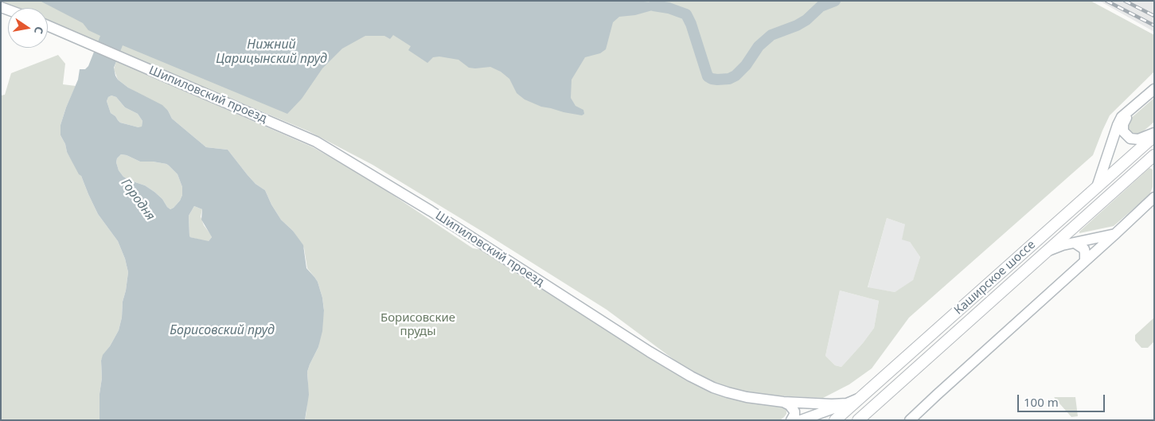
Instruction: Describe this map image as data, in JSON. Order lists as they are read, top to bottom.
{
  "streets": {
    "main road": ["Шипиловский проезд", "Каширское шоссе"]
  },
  "crossings": [
    ["Шипиловский проезд", "Каширское шоссе"]
  ],
  "water": ["Нижний Царицынский пруд", "Городня", "Борисовский пруд"],
  "parks": ["Борисовские пруды"],
  "scale_bar": "100 m",
  "north": "right"
}
